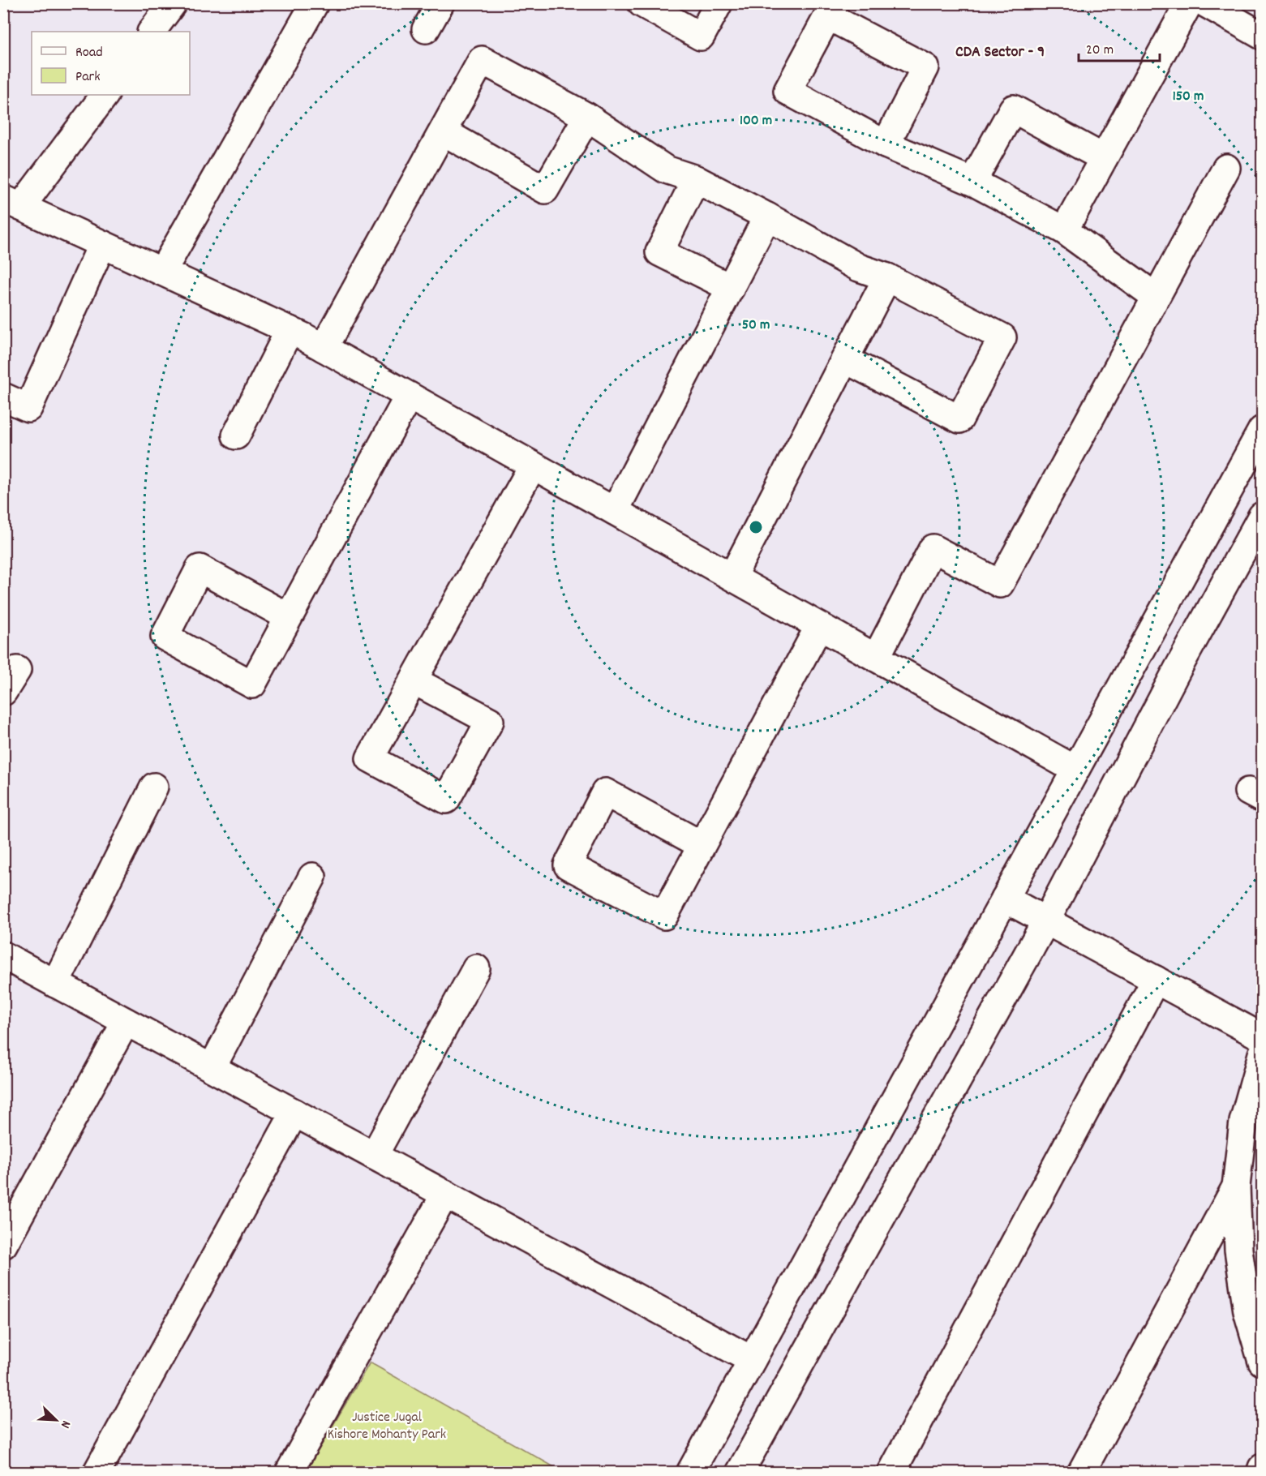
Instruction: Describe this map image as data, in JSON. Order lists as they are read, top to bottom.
{
  "districts": ["CDA Sector - 9"],
  "parks": ["Justice Jugal Kishore Mohanty Park"],
  "legend": ["Road", "Park"],
  "scale_bar": "20 m",
  "north": "bottom right",
  "rings": ["150 m", "100 m", "50 m"]
}
